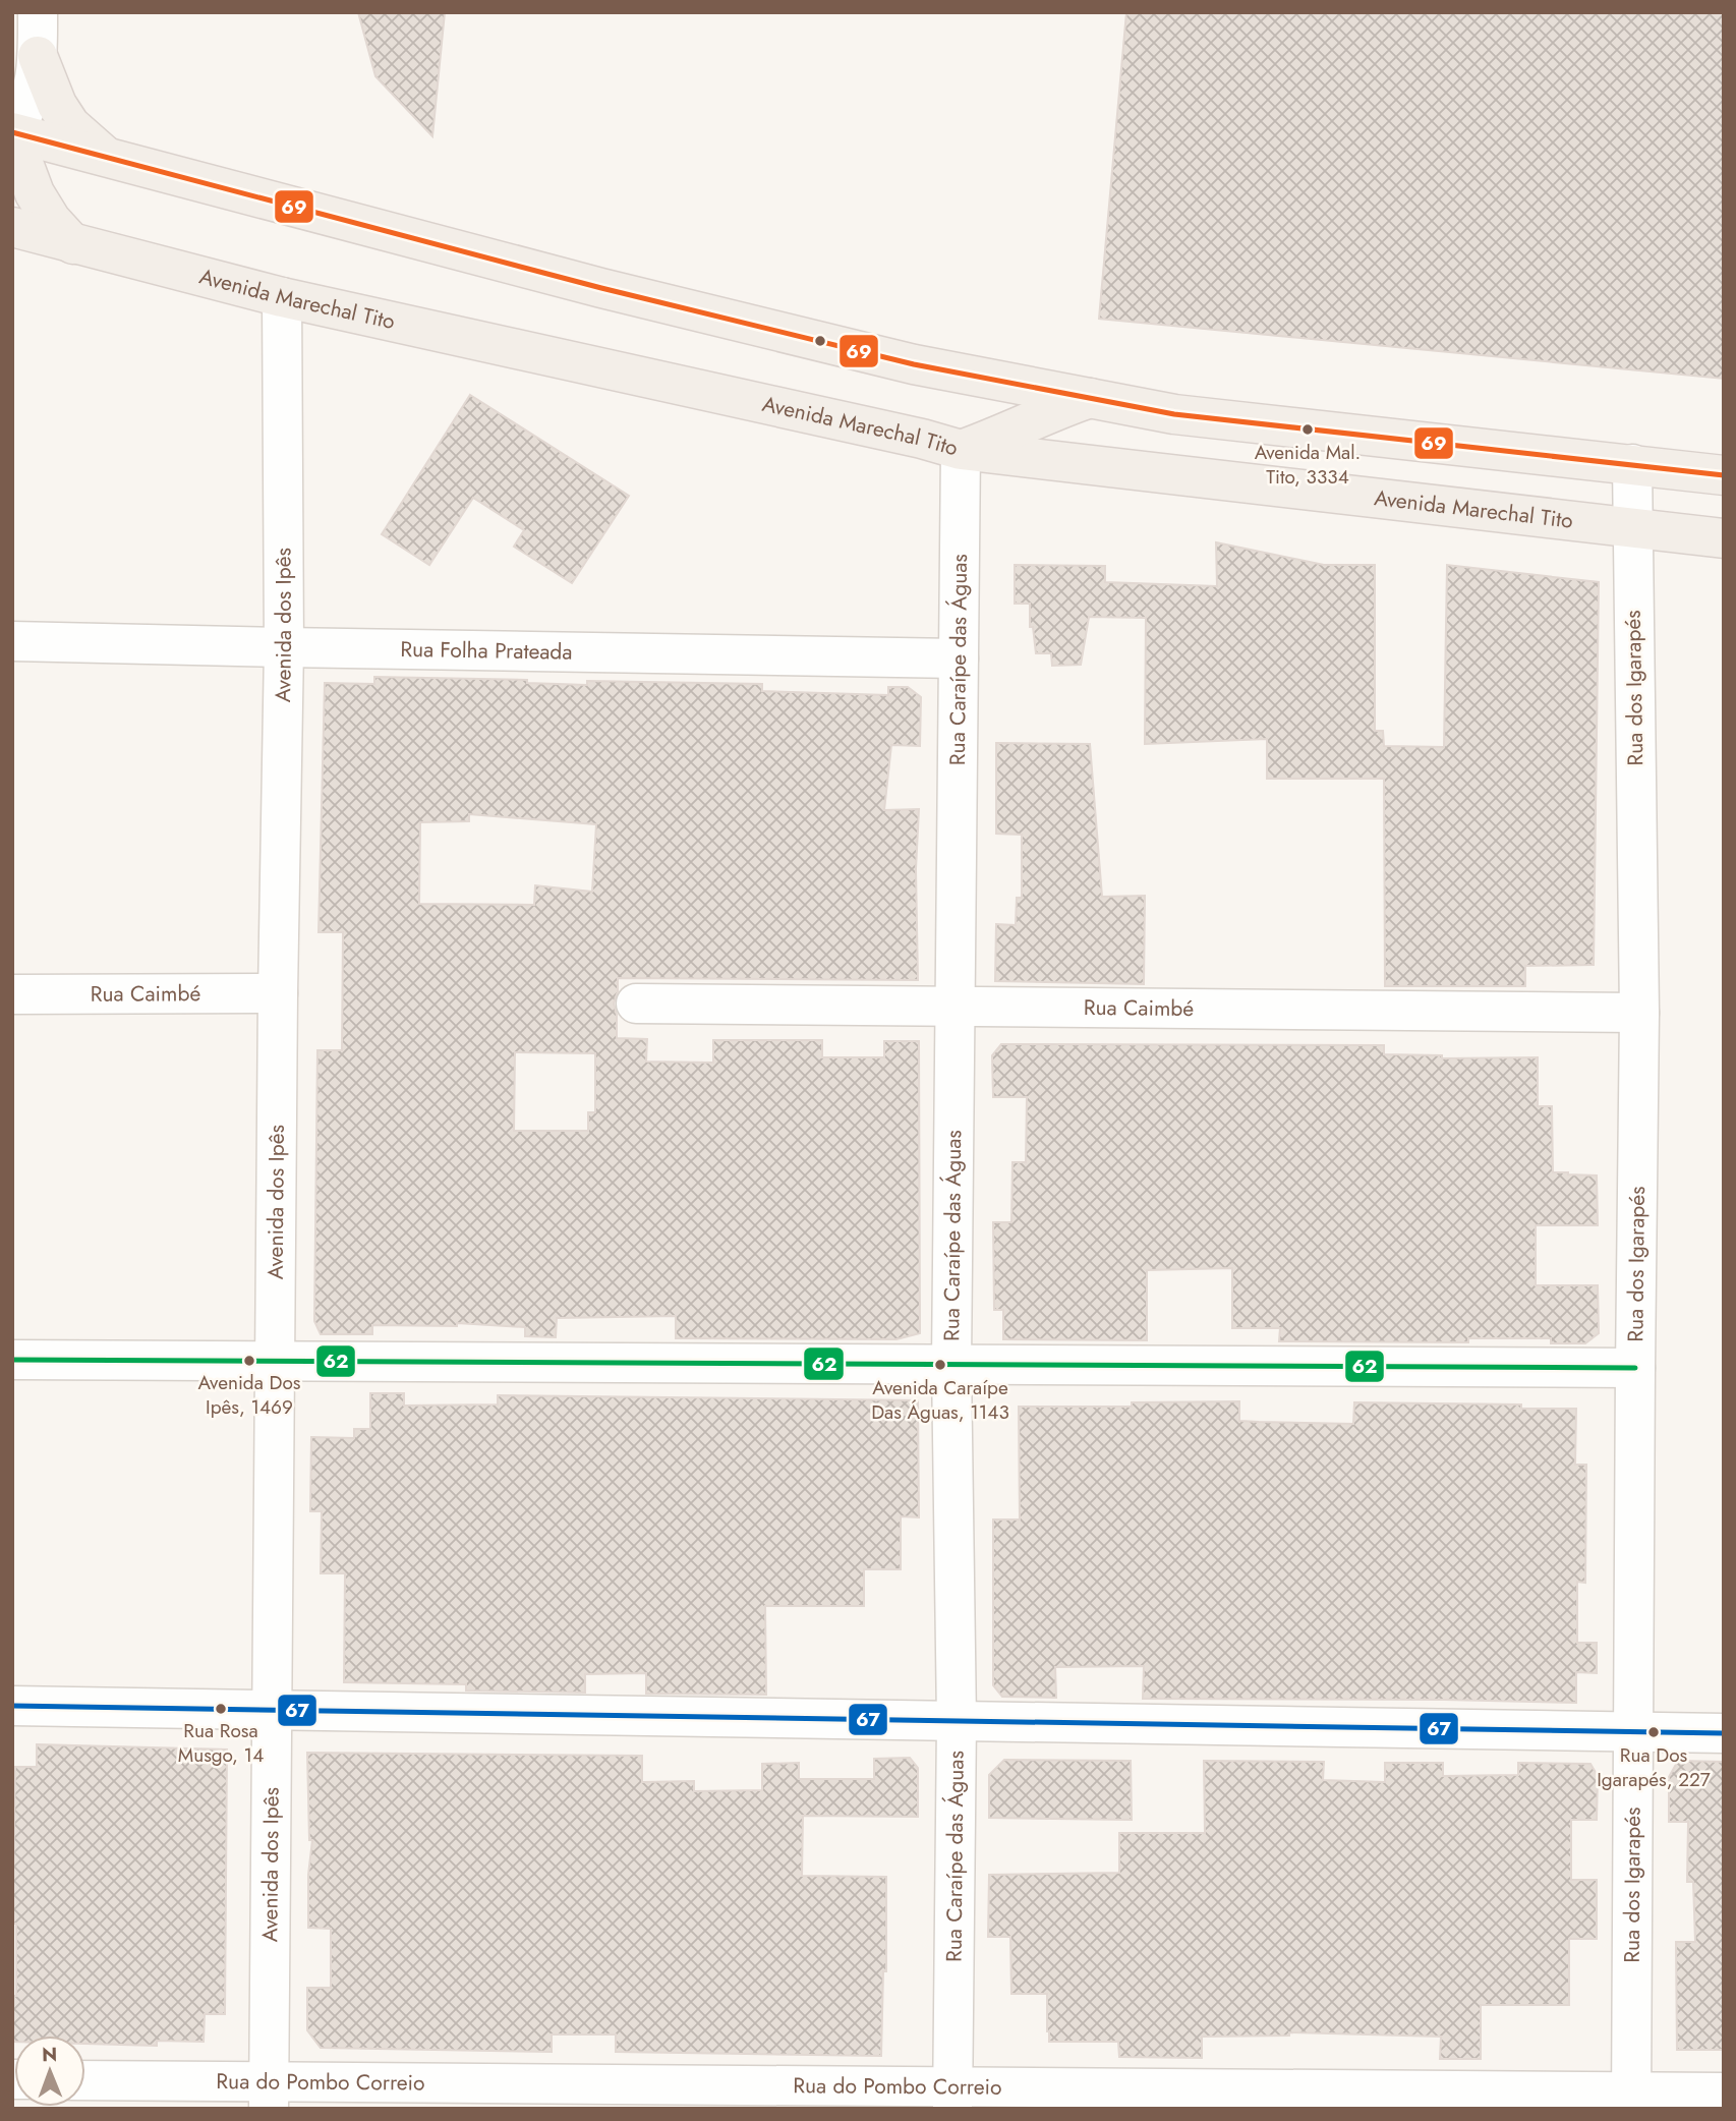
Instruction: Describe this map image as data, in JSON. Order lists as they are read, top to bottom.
{
  "streets": {
    "main road": ["Avenida Marechal Tito"],
    "street": [
      "Avenida dos Ipês",
      "Rua Folha Prateada",
      "Rua Caraípe das Águas",
      "Rua dos Igarapés",
      "Rua Caimbé",
      "Rua do Pombo Correio"
    ]
  },
  "crossings": [
    ["Avenida Marechal Tito", "Avenida dos Ipês"],
    ["Avenida Marechal Tito", "Rua Caraípe das Águas"],
    ["Avenida Marechal Tito", "Rua dos Igarapés"],
    ["Avenida dos Ipês", "Rua Folha Prateada"],
    ["Avenida dos Ipês", "Rua Caimbé"],
    ["Avenida dos Ipês", "Rua do Pombo Correio"],
    ["Rua Folha Prateada", "Rua Caraípe das Águas"],
    ["Rua Caraípe das Águas", "Rua Caimbé"],
    ["Rua Caraípe das Águas", "Rua do Pombo Correio"],
    ["Rua dos Igarapés", "Rua Caimbé"],
    ["Rua dos Igarapés", "Rua do Pombo Correio"]
  ],
  "places": [
    "Avenida Mal. Tito, 3334",
    "Avenida Dos Ipês, 1469",
    "Avenida Caraípe Das Águas, 1143",
    "Rua Rosa Musgo, 14",
    "Rua Dos Igarapés, 227"
  ],
  "lines": ["transit line 69", "transit line 62", "transit line 67"],
  "north": "top"
}
